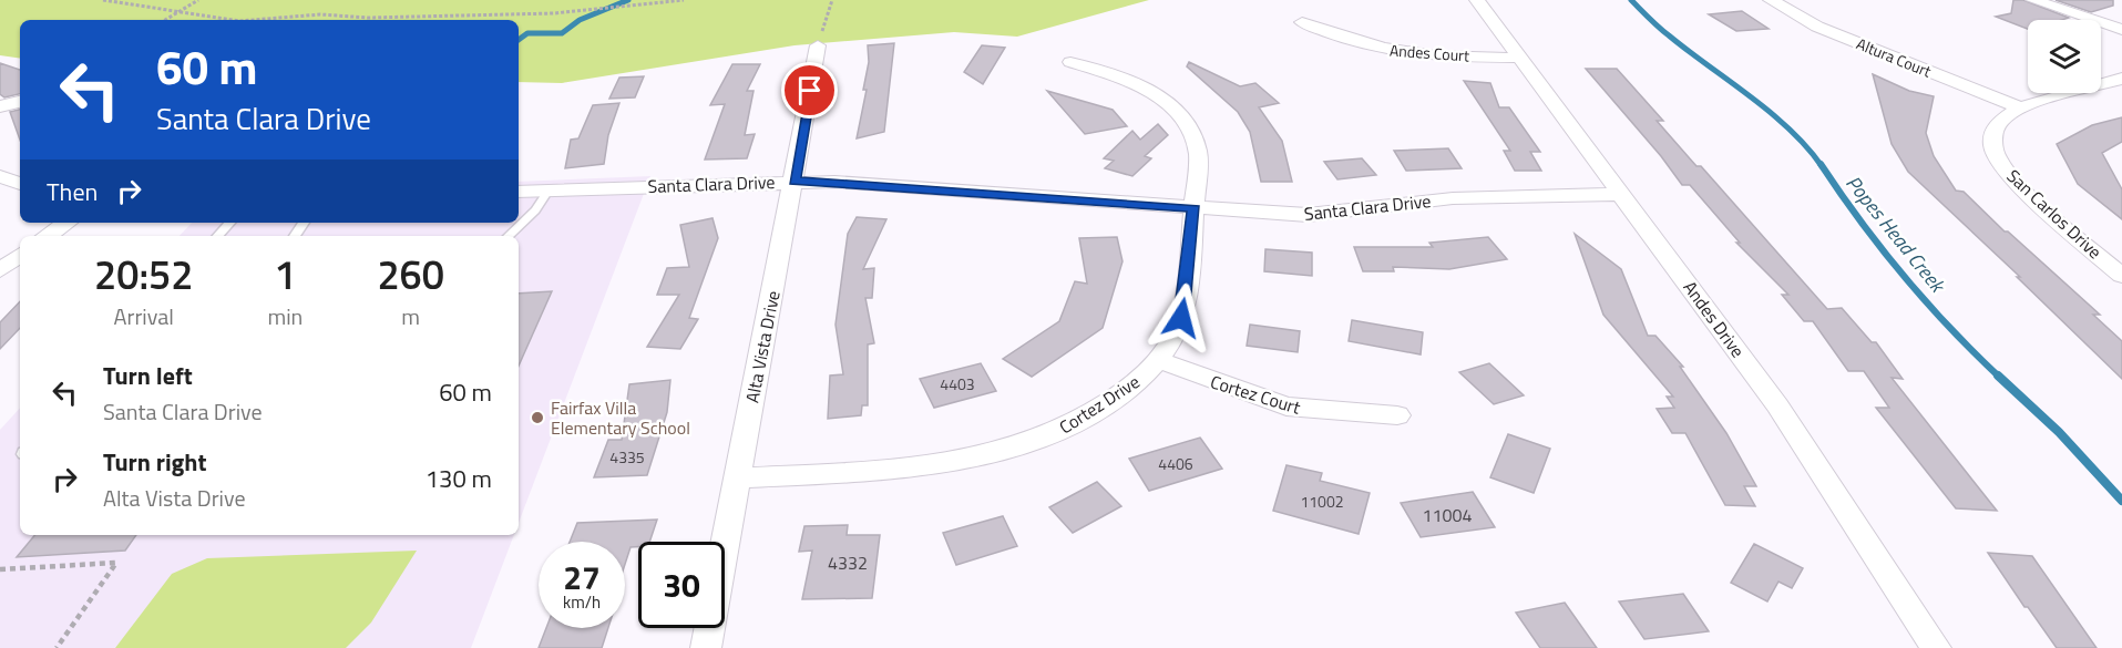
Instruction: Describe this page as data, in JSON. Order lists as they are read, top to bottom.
{
  "streets": {
    "street": [
      "Andes Court",
      "Altura Court",
      "Santa Clara Drive",
      "San Carlos Drive",
      "Andes Drive",
      "Alta Vista Drive",
      "Cortez Court",
      "Cortez Drive"
    ]
  },
  "crossings": [
    ["Andes Court", "Andes Drive"],
    ["Altura Court", "San Carlos Drive"],
    ["Santa Clara Drive", "Andes Drive"],
    ["Santa Clara Drive", "Alta Vista Drive"],
    ["Santa Clara Drive", "Cortez Drive"],
    ["Alta Vista Drive", "Cortez Drive"],
    ["Cortez Court", "Cortez Drive"]
  ],
  "water": ["Popes Head Creek"],
  "places": ["Fairfax Villa Elementary School"],
  "house_numbers": [
    "4403",
    "4335",
    "4406",
    "11002",
    "11004",
    "4332"
  ],
  "page": {
    "turn": ["60 m", "Santa Clara Drive"],
    "then": "Then",
    "eta": [
      "20:52",
      "Arrival",
      "1",
      "min",
      "260",
      "m"
    ],
    "list": [
      {
        "name": "Turn left",
        "note": "Santa Clara Drive",
        "value": "60 m"
      },
      {
        "name": "Turn right",
        "note": "Alta Vista Drive",
        "value": "130 m"
      }
    ],
    "speed": "27 km/h",
    "limit": "30"
  }
}
